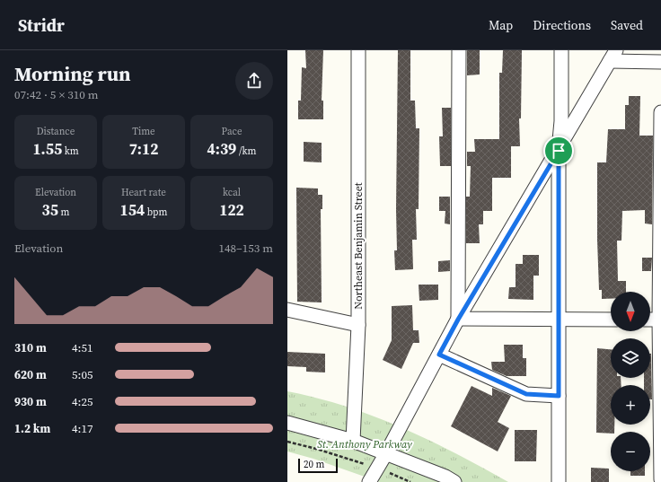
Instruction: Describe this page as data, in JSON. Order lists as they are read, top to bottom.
{
  "streets": {
    "street": ["Northeast Benjamin Street"]
  },
  "parks": ["St. Anthony Parkway"],
  "scale_bar": "20 m",
  "north": "bottom",
  "page": {
    "header": "Stridr",
    "nav": ["Map", "Directions", "Saved"],
    "heading": ["Morning run", "07:42 · 5 × 310 m"],
    "stats": [
      ["Distance", "1.55 km"],
      ["Time", "7:12"],
      ["Pace", "4:39 /km"],
      ["Elevation", "35 m"],
      ["Heart rate", "154 bpm"],
      ["kcal", "122"]
    ],
    "chart": ["Elevation", "148–153 m"],
    "map_buttons": ["+", "−"],
    "list": [
      {
        "name": "310 m",
        "note": "4:51"
      },
      {
        "name": "620 m",
        "note": "5:05"
      },
      {
        "name": "930 m",
        "note": "4:25"
      },
      {
        "name": "1.2 km",
        "note": "4:17"
      }
    ],
    "scale": "20 m"
  }
}
